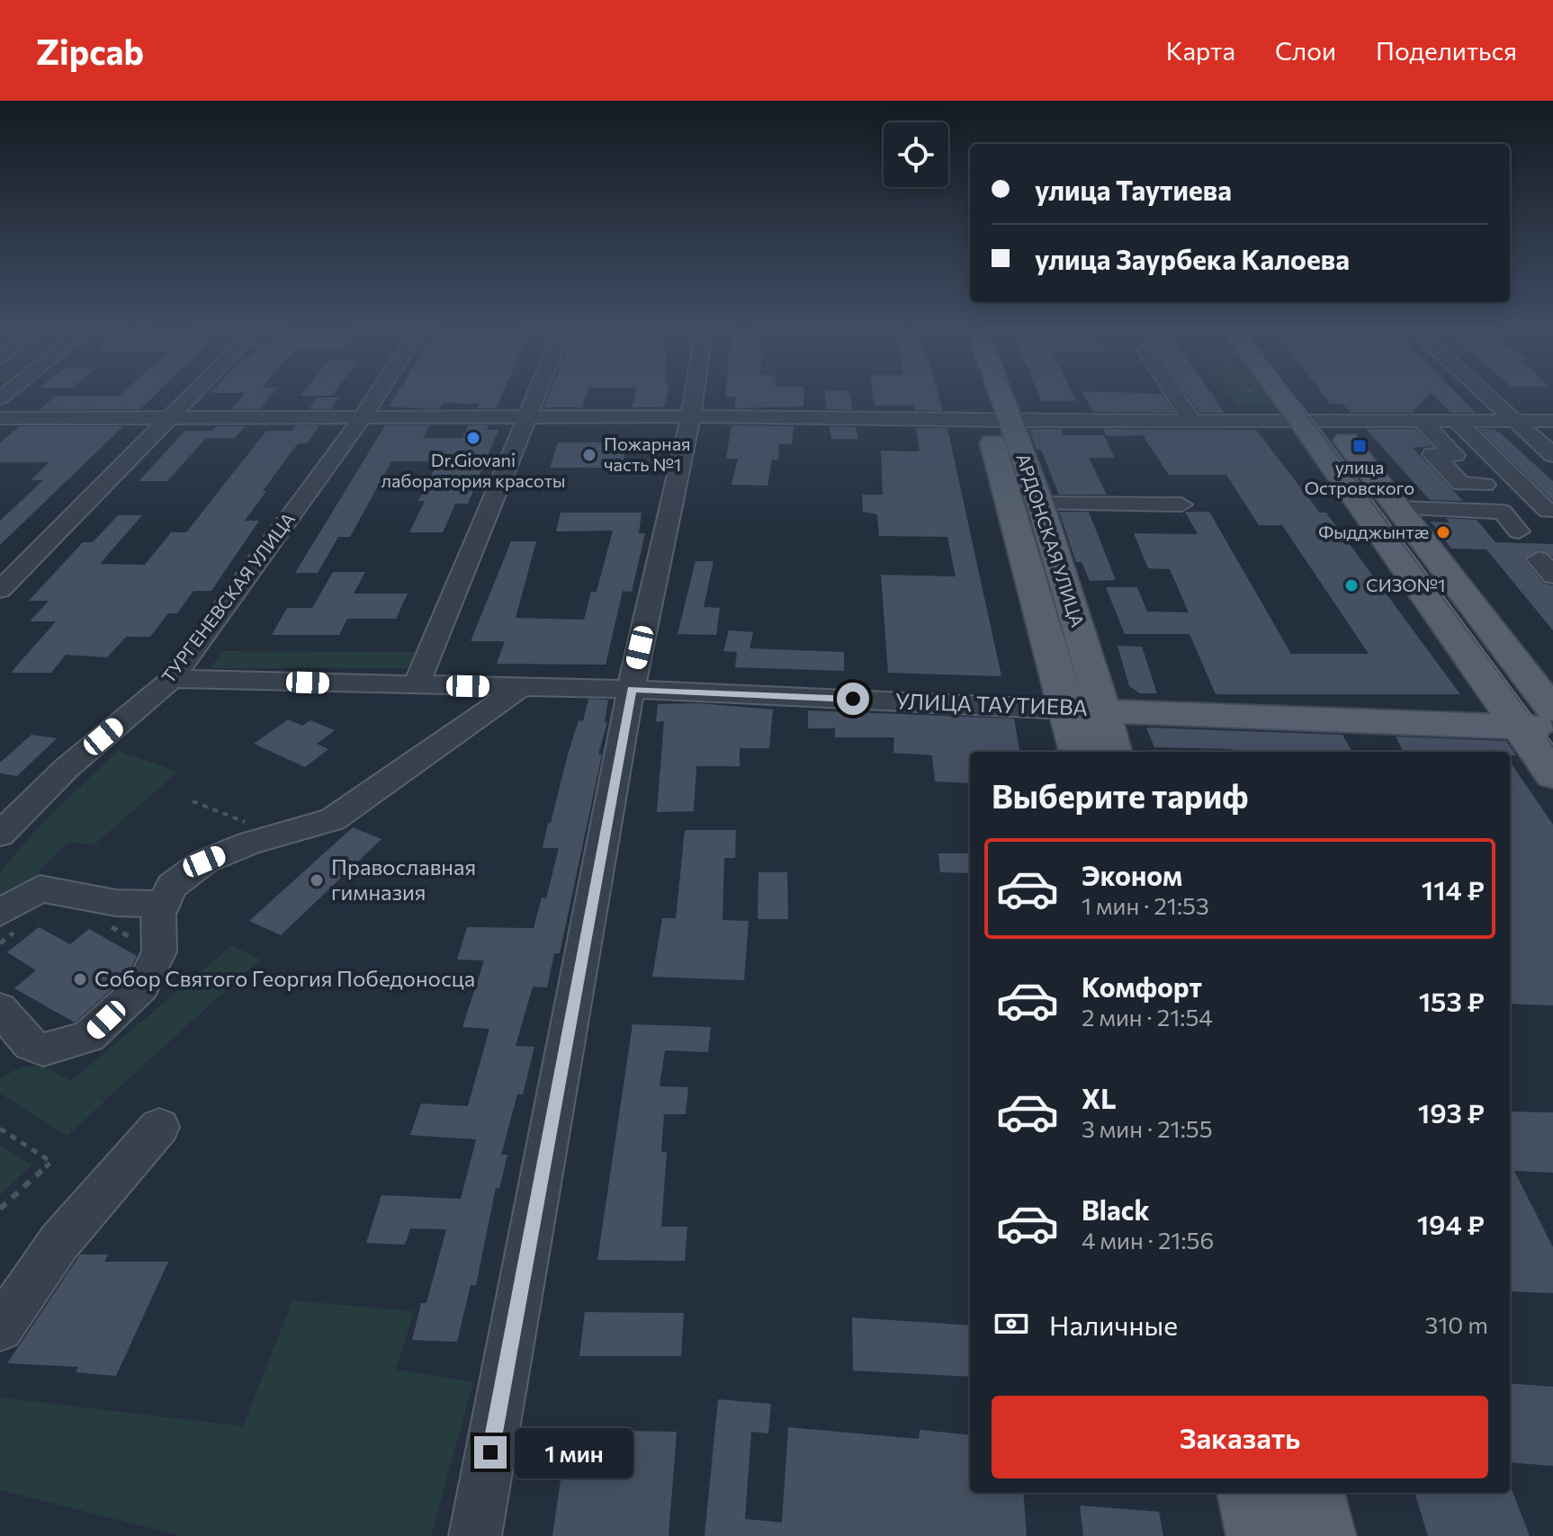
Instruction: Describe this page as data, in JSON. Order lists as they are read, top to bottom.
{
  "streets": {
    "main road": ["АРДОНСКАЯ УЛИЦА", "УЛИЦА ТАУТИЕВА"],
    "street": ["ТУРГЕНЕВСКАЯ УЛИЦА"]
  },
  "crossings": [
    ["АРДОНСКАЯ УЛИЦА", "УЛИЦА ТАУТИЕВА"],
    ["ТУРГЕНЕВСКАЯ УЛИЦА", "УЛИЦА ТАУТИЕВА"]
  ],
  "places": {
    "other": [
      "Dr.Giovani лаборатория красоты",
      "Пожарная часть №1",
      "Фыдджынтӕ",
      "СИЗО№1",
      "Православная гимназия",
      "Собор Святого Георгия Победоносца"
    ],
    "transit": ["улица Островского"]
  },
  "page": {
    "header": "Zipcab",
    "nav": ["Карта", "Слои", "Поделиться"],
    "banner": ["улица Таутиева", "улица Заурбека Калоева"],
    "heading": "Выберите тариф",
    "list": [
      {
        "name": "Эконом",
        "note": "1 мин · 21:53",
        "value": "114 ₽"
      },
      {
        "name": "Комфорт",
        "note": "2 мин · 21:54",
        "value": "153 ₽"
      },
      {
        "name": "XL",
        "note": "3 мин · 21:55",
        "value": "193 ₽"
      },
      {
        "name": "Black",
        "note": "4 мин · 21:56",
        "value": "194 ₽"
      }
    ],
    "pay": ["Наличные", "310 m"],
    "buttons": "Заказать",
    "bubble": "1 мин"
  }
}
